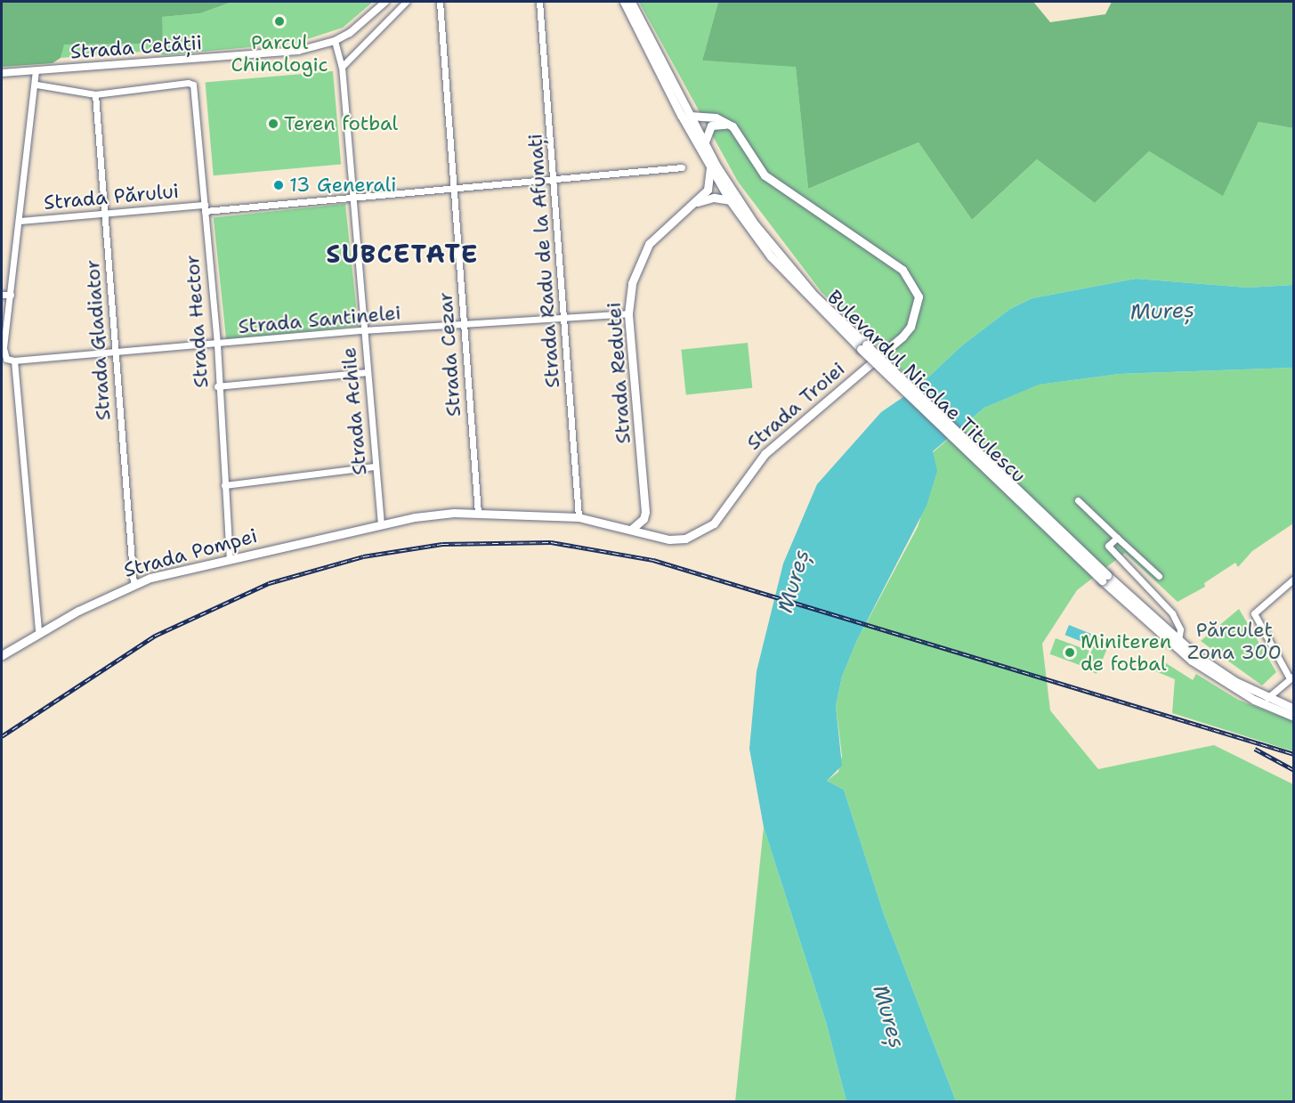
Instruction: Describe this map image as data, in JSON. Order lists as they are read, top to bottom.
{
  "streets": {
    "main road": [
      "Strada Redutei",
      "Bulevardul Nicolae Titulescu",
      "Strada Troiei",
      "Strada Pompei"
    ],
    "street": [
      "Strada Cetății",
      "Strada Părului",
      "Strada Radu de la Afumați",
      "Strada Santinelei",
      "Strada Hector",
      "Strada Gladiator",
      "Strada Cezar",
      "Strada Achile"
    ]
  },
  "crossings": [
    ["Strada Cetății", "Strada Achile"],
    ["Strada Părului", "Strada Radu de la Afumați"],
    ["Strada Părului", "Strada Hector"],
    ["Strada Părului", "Strada Gladiator"],
    ["Strada Părului", "Strada Cezar"],
    ["Strada Părului", "Strada Achile"],
    ["Strada Radu de la Afumați", "Strada Santinelei"],
    ["Strada Radu de la Afumați", "Strada Troiei"],
    ["Strada Santinelei", "Strada Hector"],
    ["Strada Santinelei", "Strada Gladiator"],
    ["Strada Santinelei", "Strada Cezar"],
    ["Strada Santinelei", "Strada Redutei"],
    ["Strada Santinelei", "Strada Achile"],
    ["Strada Hector", "Strada Gladiator"],
    ["Strada Hector", "Strada Pompei"],
    ["Strada Gladiator", "Strada Pompei"],
    ["Strada Cezar", "Strada Troiei"],
    ["Strada Redutei", "Strada Troiei"],
    ["Strada Troiei", "Strada Achile"],
    ["Strada Troiei", "Strada Pompei"]
  ],
  "districts": ["SUBCETATE"],
  "water": ["Mureș"],
  "parks": ["Părculeț Zona 300"],
  "places": [
    "Parcul Chinologic",
    "Teren fotbal",
    "13 Generali",
    "Miniteren de fotbal"
  ]
}
